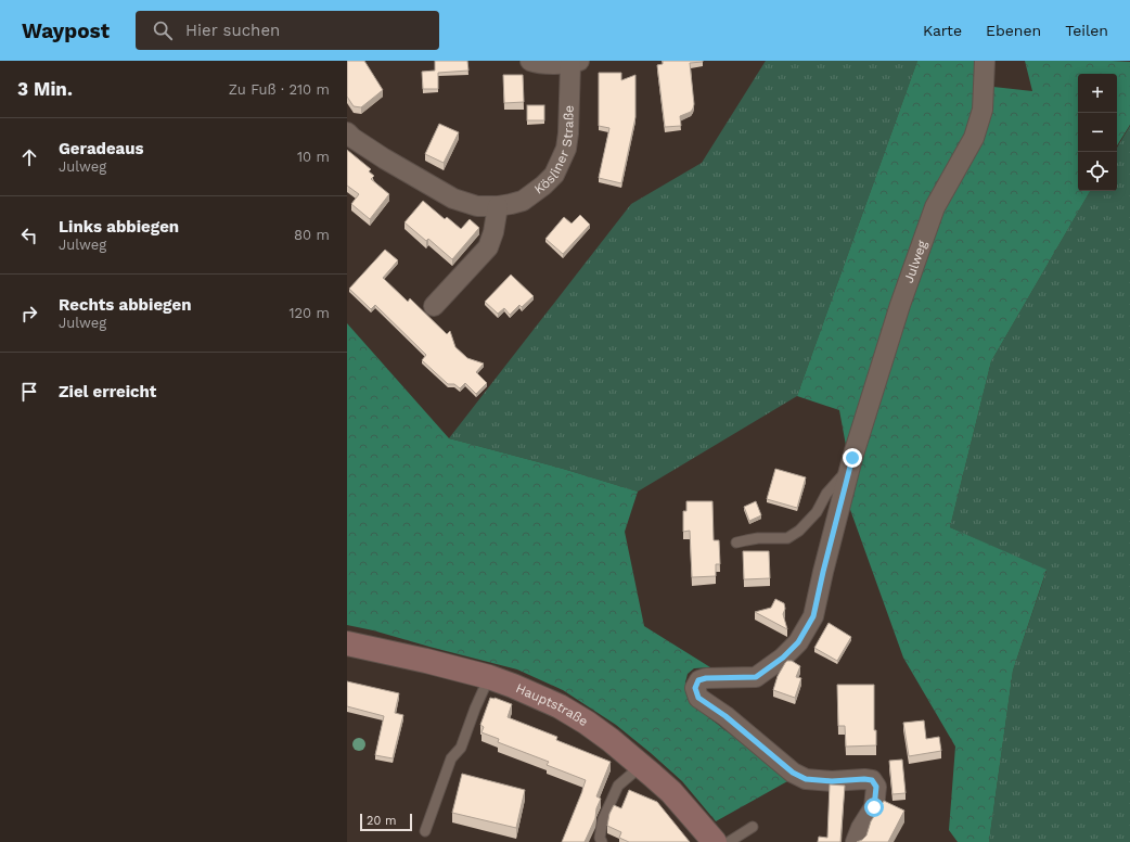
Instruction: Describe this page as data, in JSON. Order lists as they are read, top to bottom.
{
  "streets": {
    "main road": ["Hauptstraße"],
    "street": ["Kösliner Straße", "Julweg"]
  },
  "scale_bar": "20 m",
  "page": {
    "header": "Waypost",
    "search": "Hier suchen",
    "nav": ["Karte", "Ebenen", "Teilen"],
    "heading": ["3 Min.", "Zu Fuß · 210 m"],
    "map_buttons": ["+", "−"],
    "list": [
      ["Geradeaus", "Julweg", "10 m"],
      ["Links abbiegen", "Julweg", "80 m"],
      ["Rechts abbiegen", "Julweg", "120 m"],
      "Ziel erreicht"
    ],
    "scale": "20 m"
  }
}
